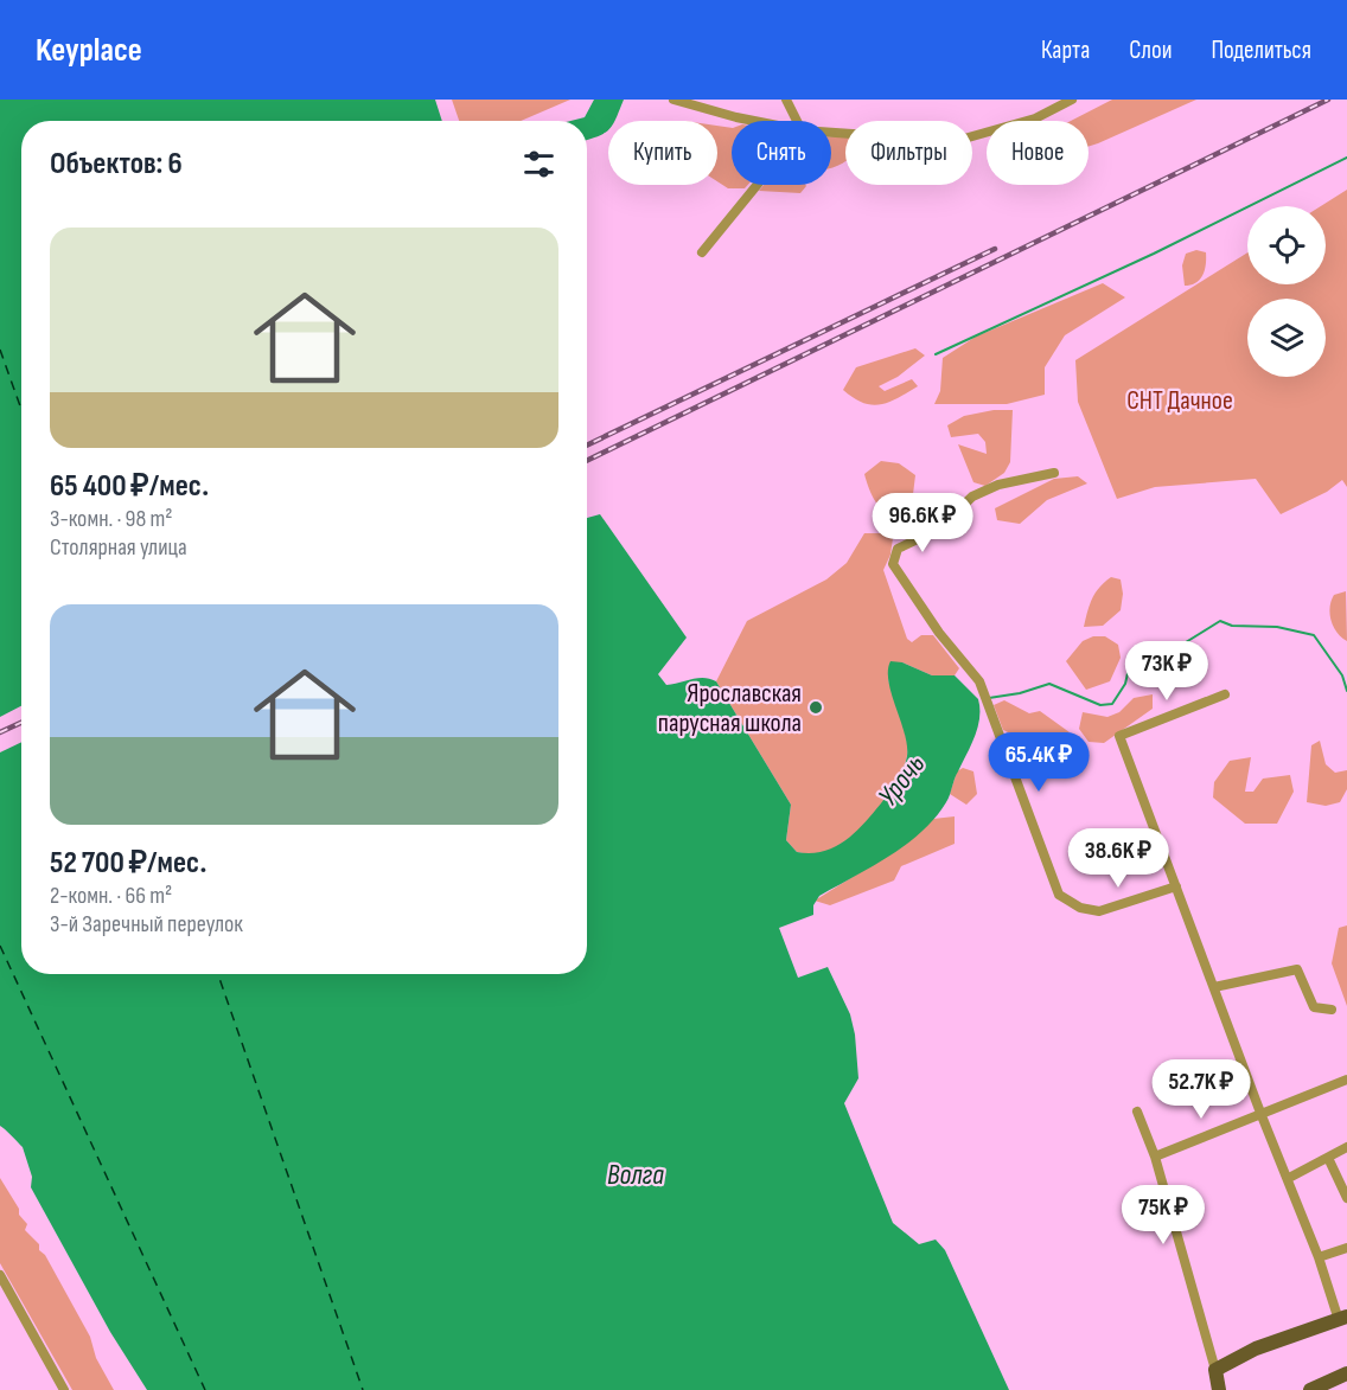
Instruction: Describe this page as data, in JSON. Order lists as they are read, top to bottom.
{
  "water": ["Урочь", "Волга"],
  "parks": ["СНТ Дачное"],
  "places": ["Ярославская парусная школа"],
  "page": {
    "header": "Keyplace",
    "nav": ["Карта", "Слои", "Поделиться"],
    "chip": [
      "Купить",
      "Снять",
      "Фильтры",
      "Новое"
    ],
    "heading": "Объектов: 6",
    "list": [
      {
        "name": "65 400 ₽/мес.",
        "note": "3-комн. · 98 m² · Столярная улица"
      },
      {
        "name": "52 700 ₽/мес.",
        "note": "2-комн. · 66 m² · 3-й Заречный переулок"
      }
    ],
    "price": [
      "96.6K ₽",
      "73K ₽",
      "65.4K ₽",
      "38.6K ₽",
      "52.7K ₽",
      "75K ₽"
    ]
  }
}
